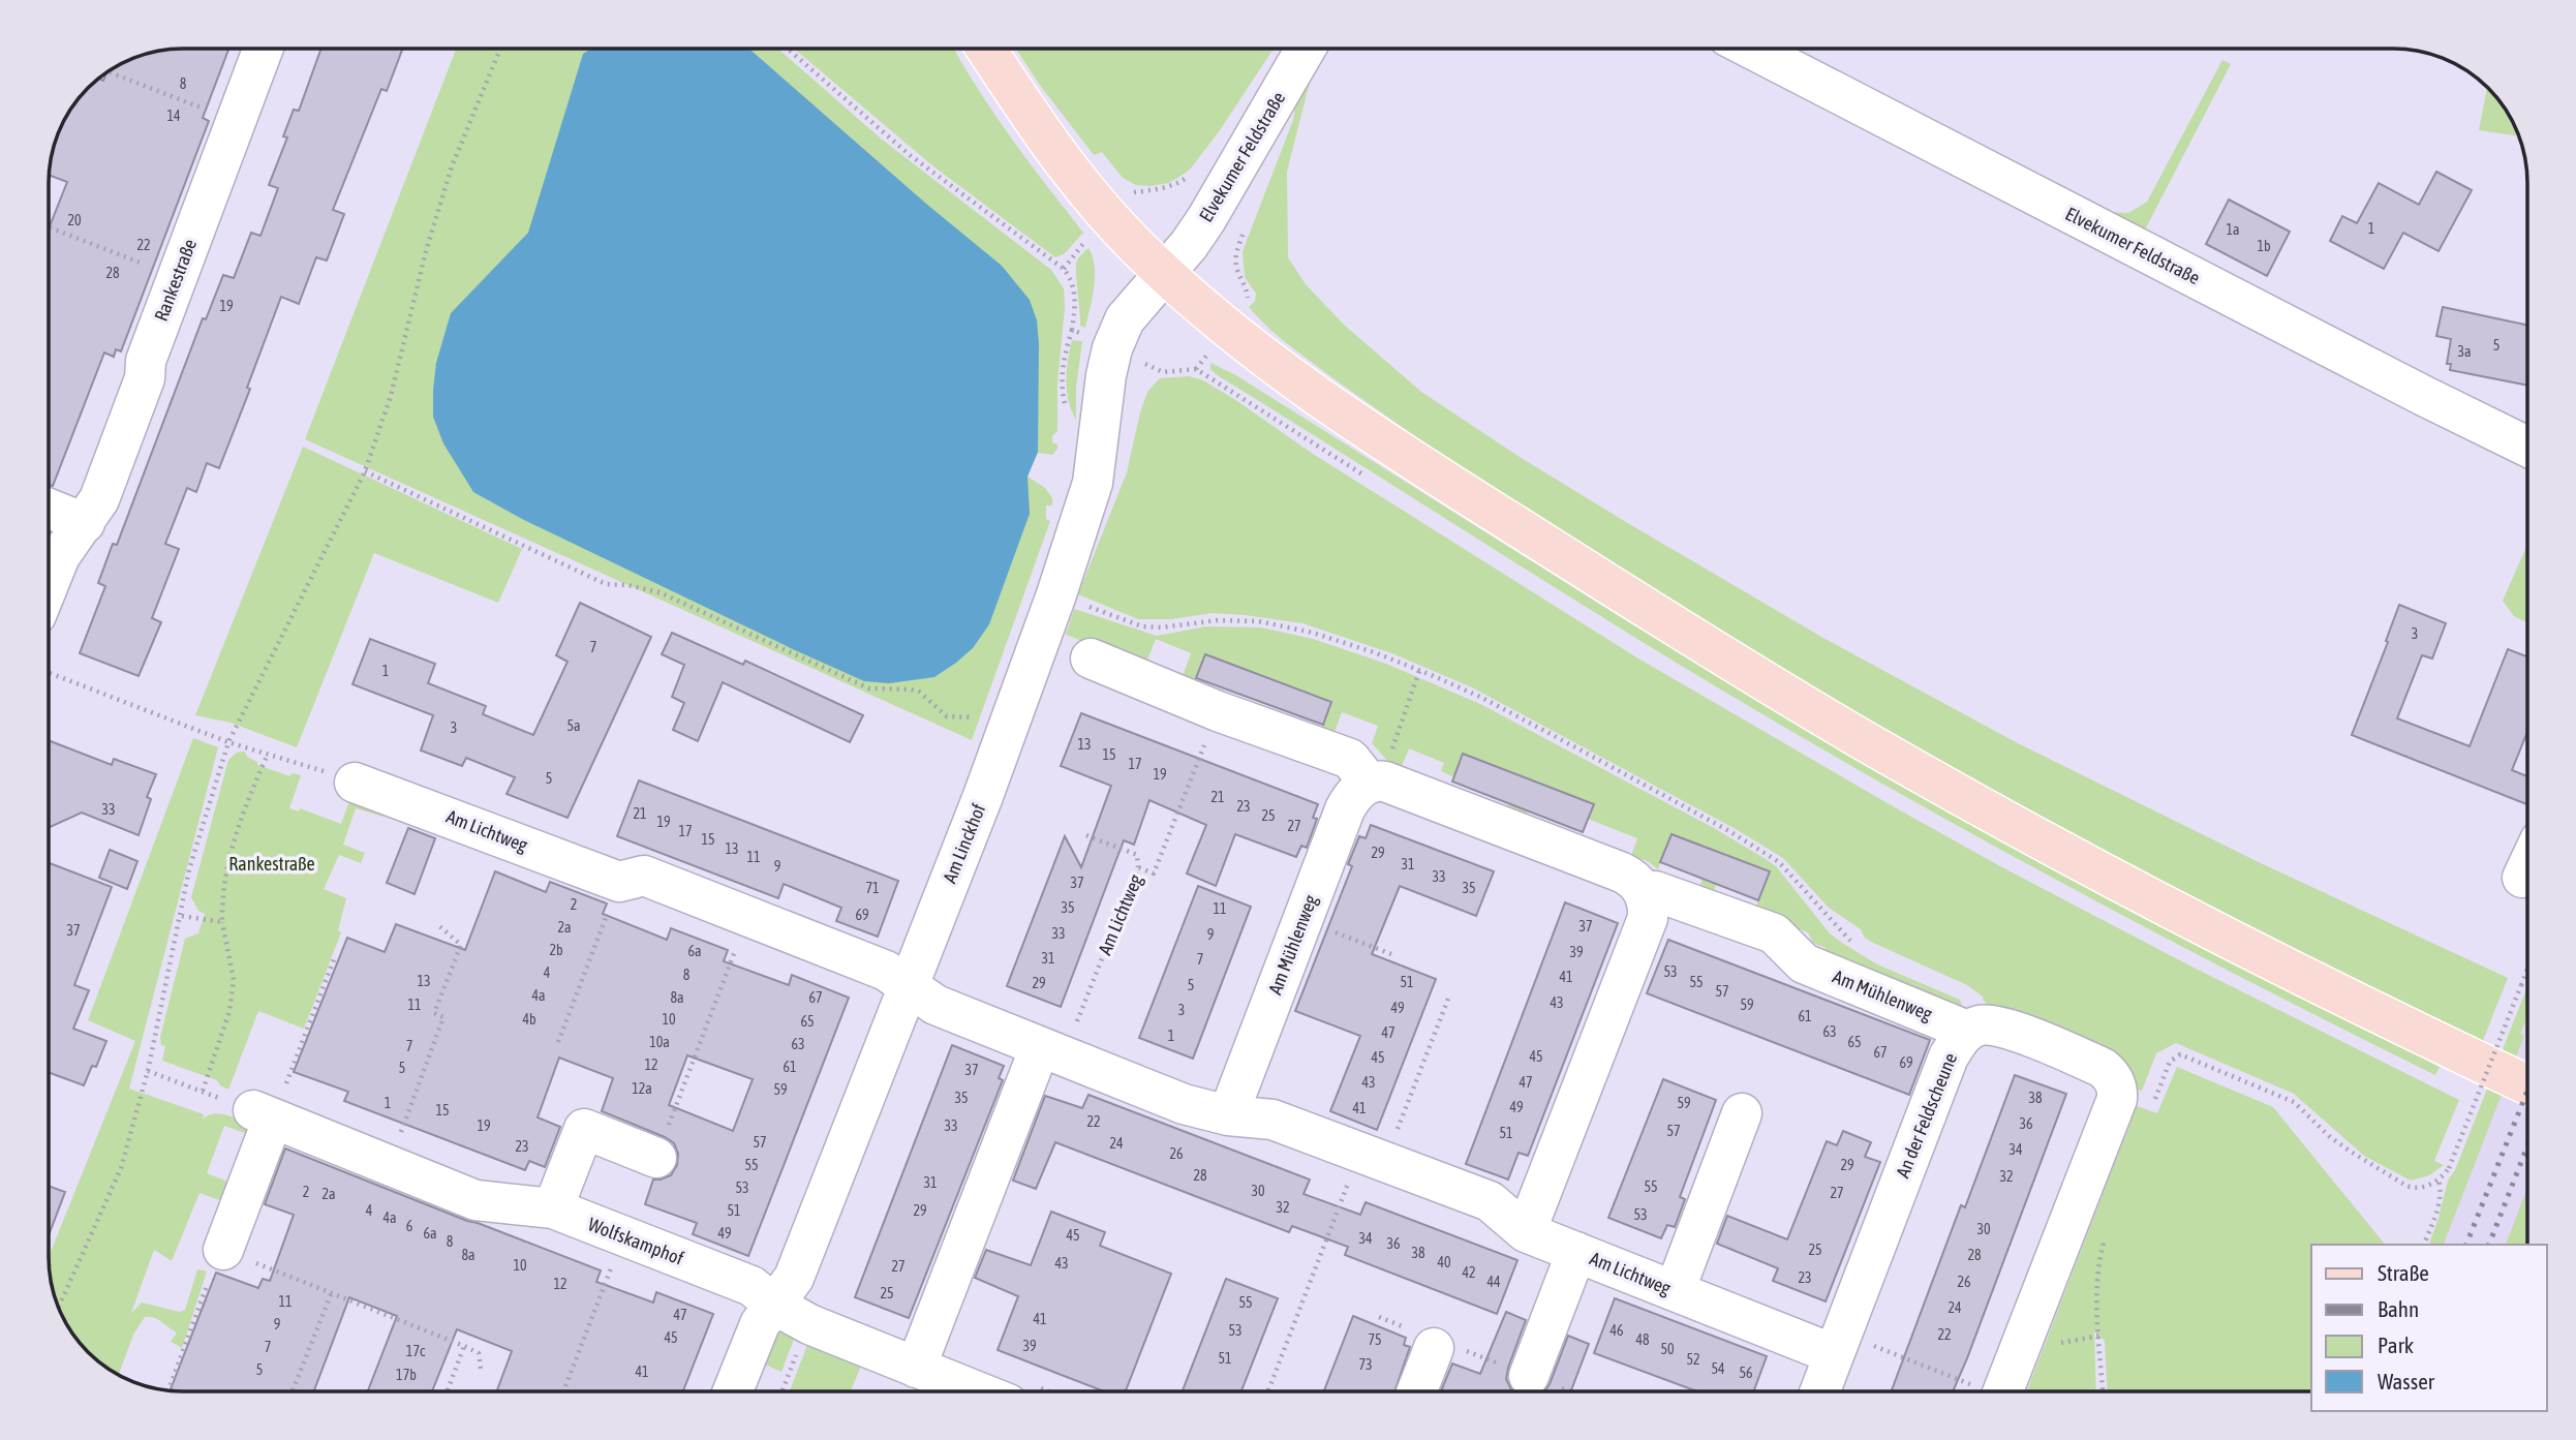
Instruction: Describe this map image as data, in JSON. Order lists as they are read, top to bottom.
{
  "streets": {
    "street": [
      "Elvekumer Feldstraße",
      "Rankestraße",
      "Am Lichtweg",
      "Am Linckhof",
      "Am Mühlenweg",
      "An der Feldscheune",
      "Wolfskamphof"
    ]
  },
  "crossings": [
    ["Elvekumer Feldstraße", "Am Linckhof"],
    ["Am Lichtweg", "Am Linckhof"],
    ["Am Lichtweg", "Am Mühlenweg"],
    ["Am Lichtweg", "An der Feldscheune"],
    ["Am Linckhof", "Wolfskamphof"],
    ["Am Mühlenweg", "An der Feldscheune"]
  ],
  "parks": ["Rankestraße"],
  "house_numbers": [
    "8",
    "14",
    "20",
    "1",
    "1a",
    "22",
    "1b",
    "28",
    "19",
    "5",
    "3a",
    "3",
    "7",
    "1",
    "5a",
    "3",
    "13",
    "15",
    "17",
    "19",
    "5",
    "21",
    "23",
    "33",
    "21",
    "25",
    "19",
    "27",
    "17",
    "15",
    "13",
    "29",
    "11",
    "31",
    "9",
    "33",
    "37",
    "71",
    "35",
    "2",
    "35",
    "11",
    "69",
    "37",
    "2a",
    "37",
    "33",
    "9",
    "2b",
    "6a",
    "39",
    "31",
    "7",
    "53",
    "4",
    "8",
    "41",
    "13",
    "51",
    "55",
    "29",
    "5",
    "57",
    "4a",
    "8a",
    "67",
    "43",
    "11",
    "59",
    "49",
    "3",
    "61",
    "4b",
    "10",
    "65",
    "63",
    "47",
    "1",
    "10a",
    "65",
    "63",
    "7",
    "67",
    "45",
    "45",
    "69",
    "12",
    "61",
    "5",
    "37",
    "43",
    "47",
    "12a",
    "59",
    "35",
    "38",
    "1",
    "59",
    "49",
    "41",
    "15",
    "22",
    "36",
    "19",
    "33",
    "57",
    "51",
    "57",
    "24",
    "23",
    "34",
    "26",
    "55",
    "29",
    "28",
    "32",
    "31",
    "55",
    "53",
    "30",
    "2",
    "27",
    "2a",
    "32",
    "4",
    "51",
    "29",
    "53",
    "4a",
    "6",
    "30",
    "6a",
    "49",
    "45",
    "34",
    "8",
    "36",
    "25",
    "38",
    "8a",
    "28",
    "40",
    "43",
    "10",
    "27",
    "42",
    "23",
    "44",
    "26",
    "12",
    "25",
    "11",
    "55",
    "24",
    "47",
    "41",
    "9",
    "53",
    "46",
    "22",
    "45",
    "75",
    "48",
    "39",
    "7",
    "50",
    "17c",
    "51",
    "52",
    "73",
    "54",
    "5",
    "41",
    "56",
    "17b"
  ],
  "legend": [
    "Straße",
    "Bahn",
    "Park",
    "Wasser"
  ]
}
